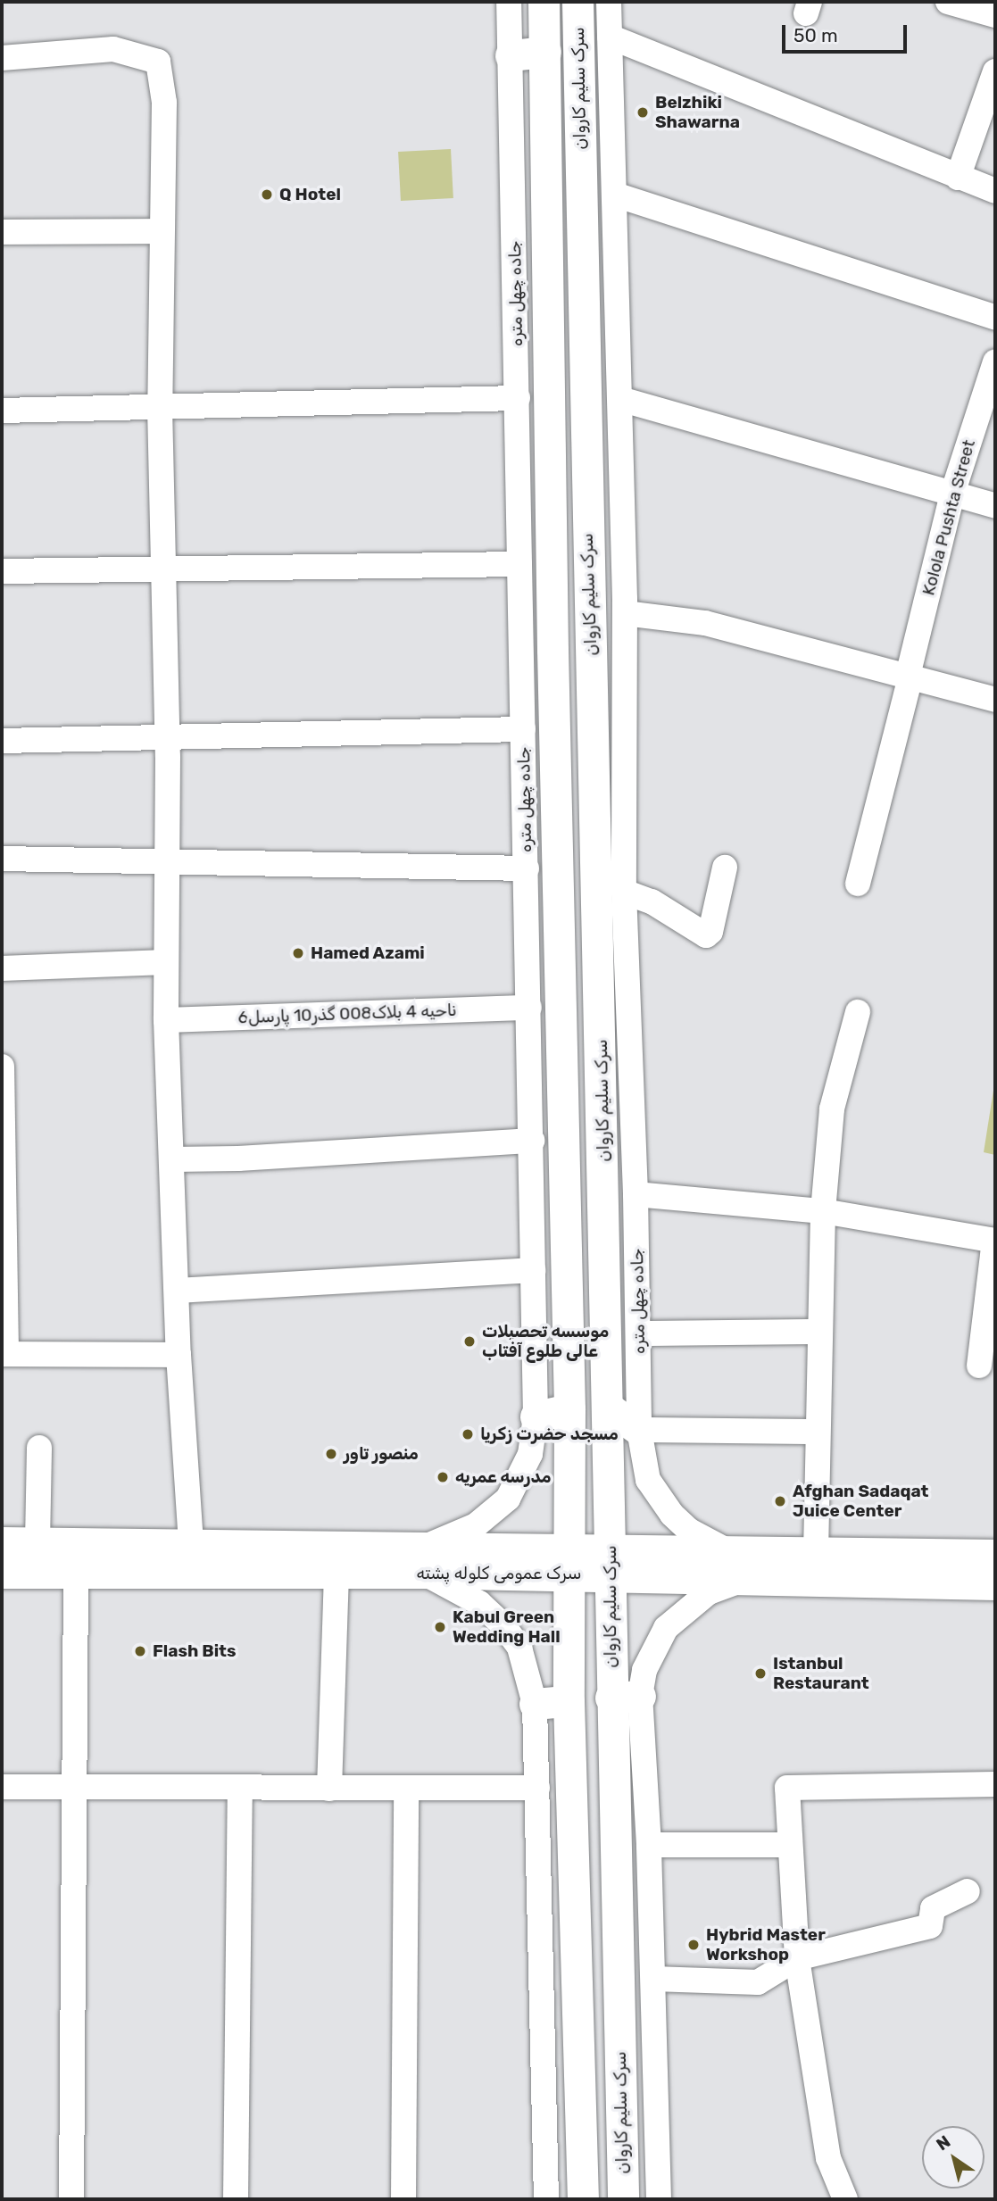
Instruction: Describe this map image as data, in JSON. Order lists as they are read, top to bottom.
{
  "streets": {
    "main road": ["سرک سلیم کاروان", "سرک عمومی کلوله پشته"],
    "street": ["جاده چهل متره", "Kolola Pushta Street", "ناحیه 4 بلاک008 گذر10 پارسل6"]
  },
  "crossings": [
    ["سرک سلیم کاروان", "سرک عمومی کلوله پشته"],
    ["جاده چهل متره", "ناحیه 4 بلاک008 گذر10 پارسل6"],
    ["جاده چهل متره", "سرک عمومی کلوله پشته"]
  ],
  "places": [
    "Belzhiki Shawarna",
    "Q Hotel",
    "Hamed Azami",
    "موسسه تحصیلات عالی طلوع آفتاب",
    "مسجد حضرت زکریا",
    "منصور تاور",
    "مدرسه عمریه",
    "Afghan Sadaqat Juice Center",
    "Kabul Green Wedding Hall",
    "Flash Bits",
    "Istanbul Restaurant",
    "Hybrid Master Workshop"
  ],
  "scale_bar": "50 m",
  "north": "top left"
}
